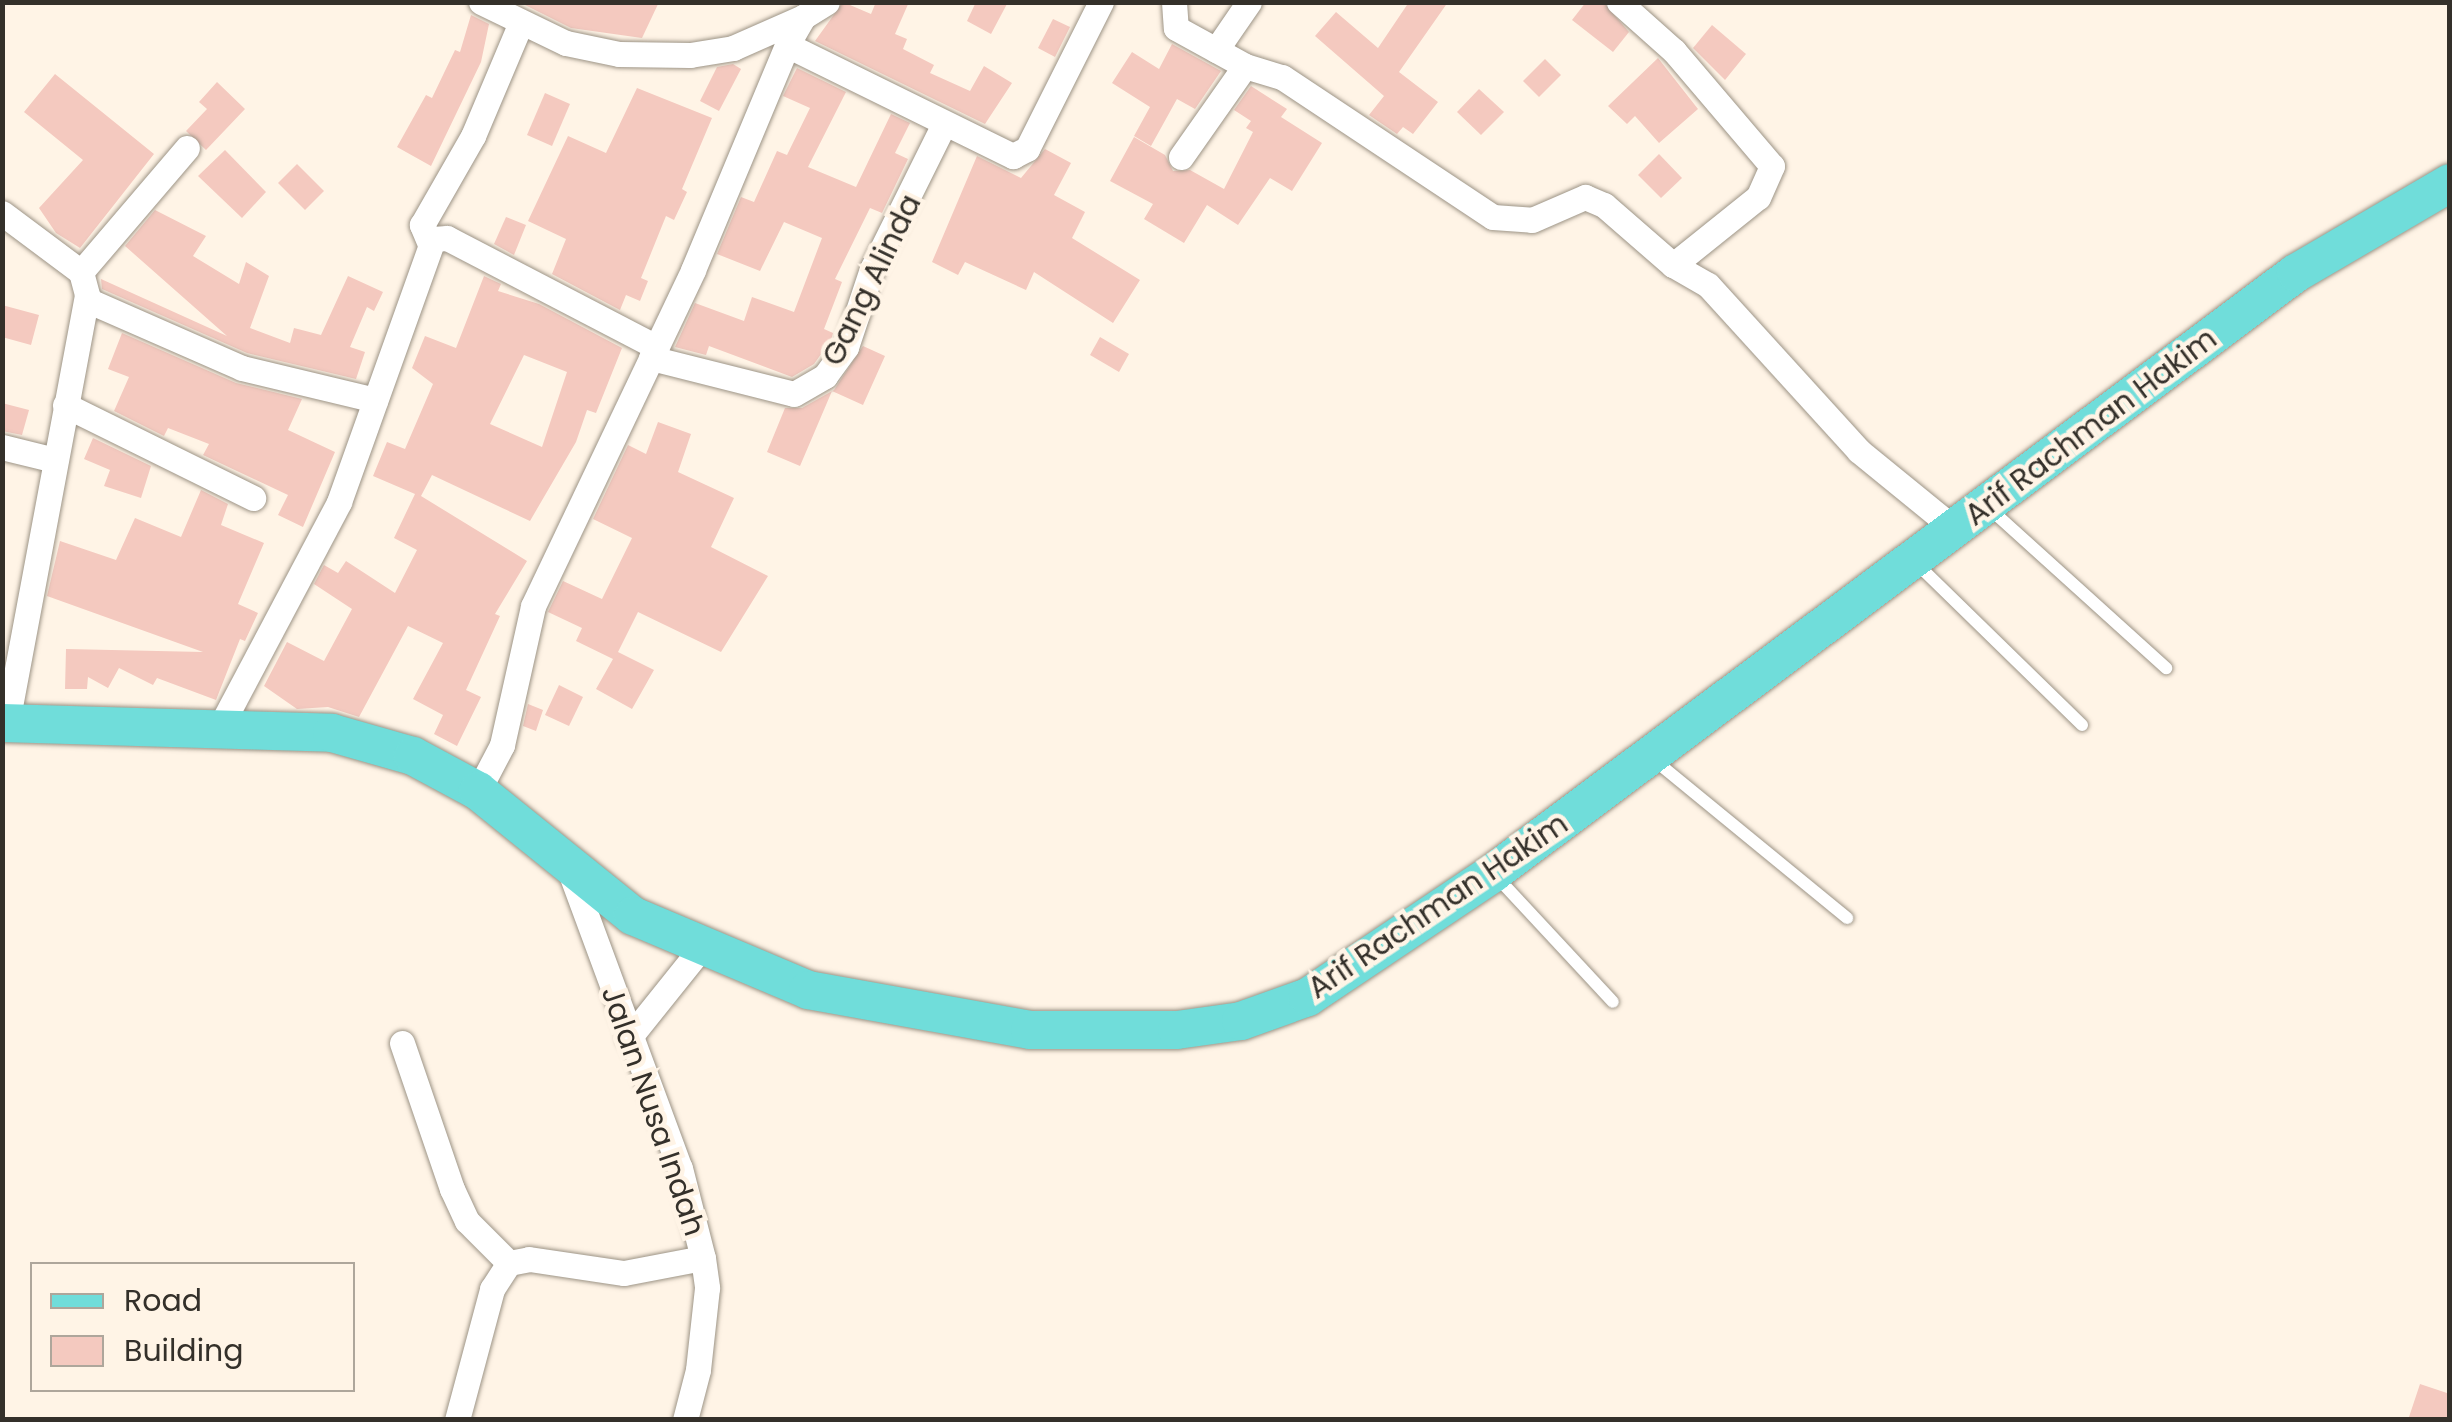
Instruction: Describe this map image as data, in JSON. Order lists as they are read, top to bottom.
{
  "streets": {
    "main road": ["Arif Rachman Hakim"],
    "street": ["Gang Alinda", "Jalan Nusa Indah"]
  },
  "crossings": [
    ["Arif Rachman Hakim", "Jalan Nusa Indah"]
  ],
  "legend": ["Road", "Building"]
}
